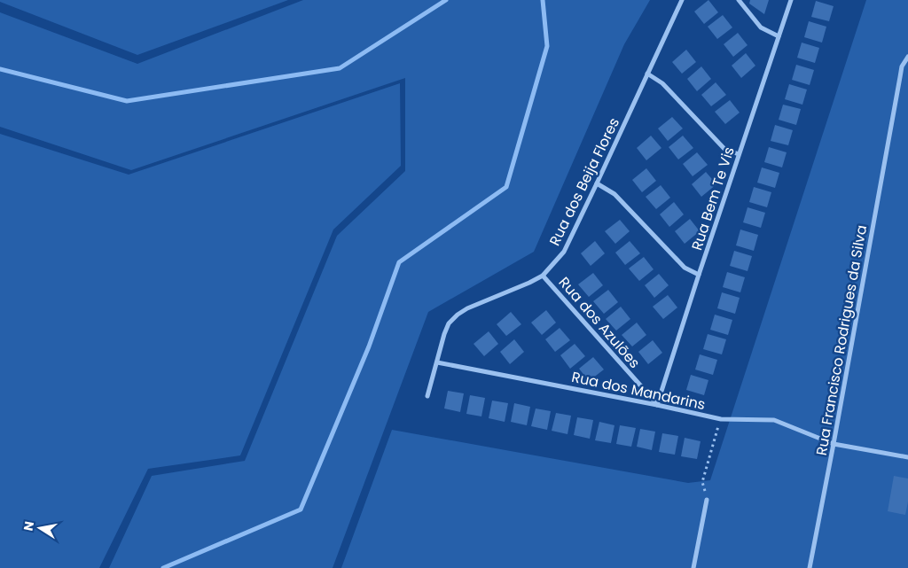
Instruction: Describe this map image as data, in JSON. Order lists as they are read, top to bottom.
{
  "streets": {
    "street": [
      "Rua dos Beija Flores",
      "Rua Bem Te Vis",
      "Rua dos Azulões",
      "Rua Francisco Rodrigues da Silva",
      "Rua dos Mandarins"
    ]
  },
  "crossings": [
    ["Rua dos Beija Flores", "Rua dos Azulões"],
    ["Rua dos Beija Flores", "Rua dos Mandarins"],
    ["Rua Bem Te Vis", "Rua dos Azulões"],
    ["Rua Bem Te Vis", "Rua dos Mandarins"],
    ["Rua dos Azulões", "Rua dos Mandarins"],
    ["Rua Francisco Rodrigues da Silva", "Rua dos Mandarins"]
  ],
  "north": "left"
}
